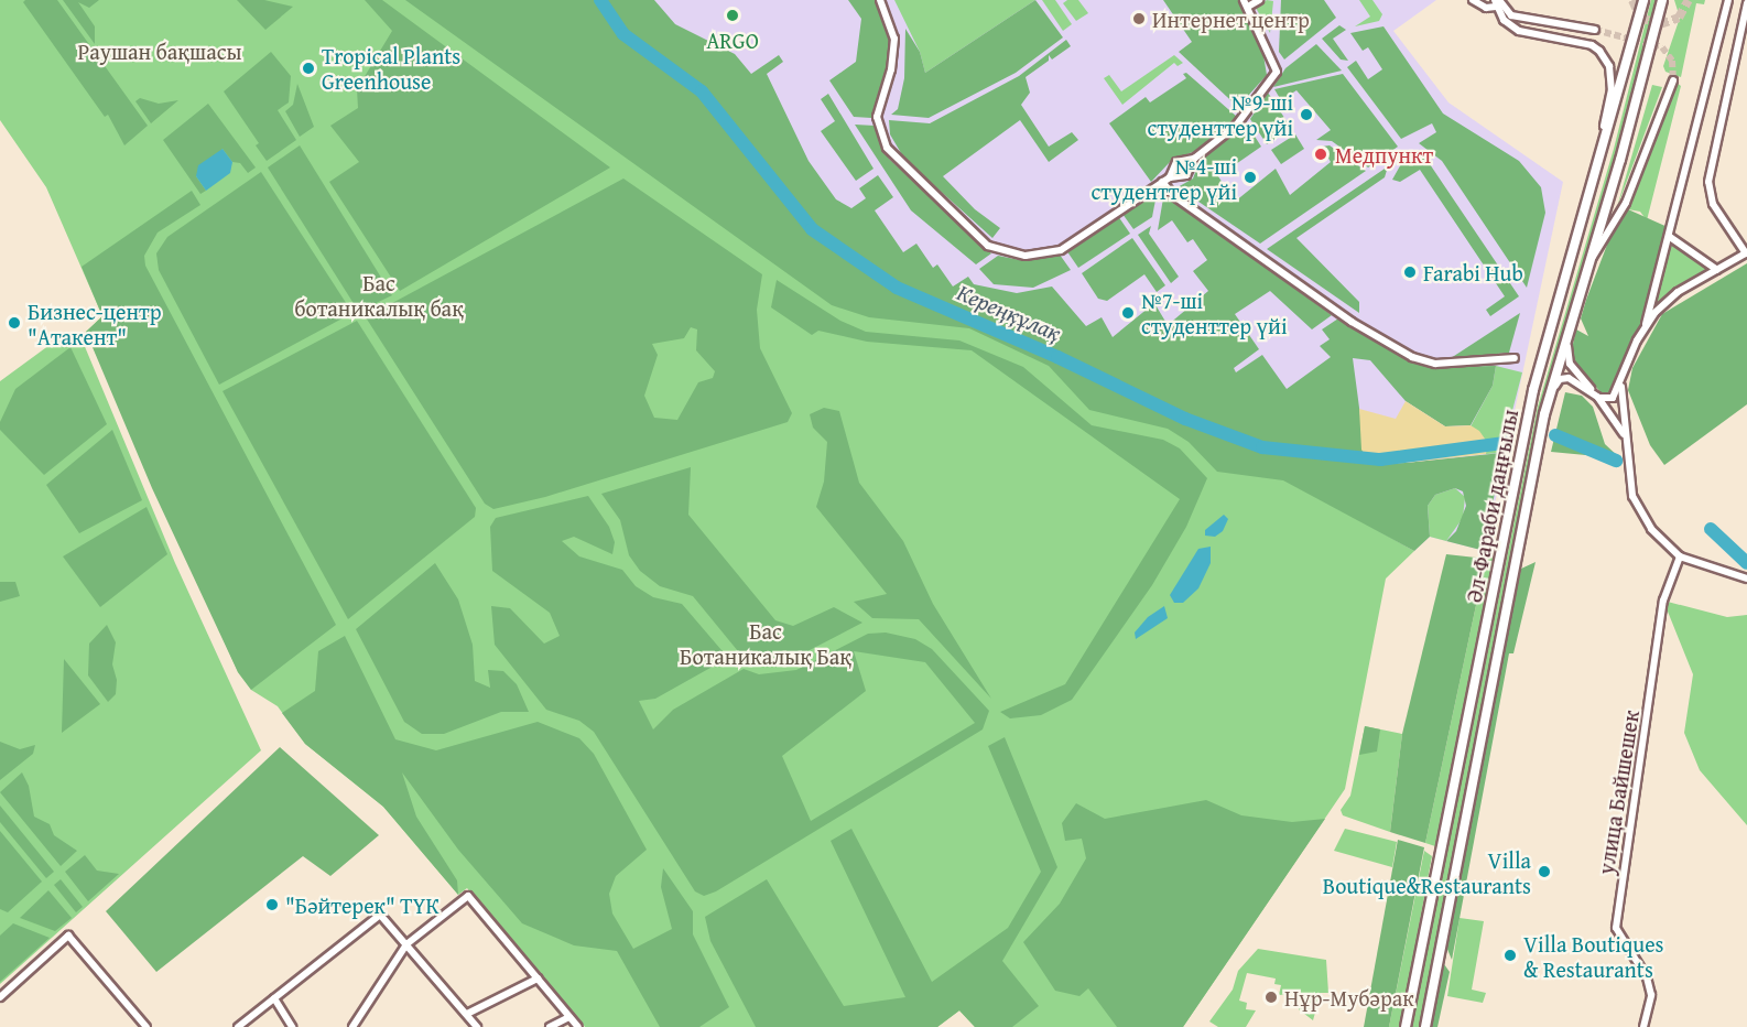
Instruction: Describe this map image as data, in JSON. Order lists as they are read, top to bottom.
{
  "streets": {
    "main road": ["Әл-Фараби даңғылы"],
    "street": ["улица Байшешек"]
  },
  "water": ["Кереңқұлақ"],
  "parks": ["Раушан бақшасы", "Бас ботаникалық бақ", "Бас Ботаникалық Бақ"],
  "places": [
    "ARGO",
    "Интернет центр",
    "Tropical Plants Greenhouse",
    "№9-ші студенттер үйі",
    "Медпункт",
    "№4-ші студенттер үйі",
    "Farabi Hub",
    "№7-ші студенттер үйі",
    "Бизнес-центр \"Атакент\"",
    "Villa Boutique&Restaurants",
    "\"Бәйтерек\" ТҮК",
    "Villa Boutiques & Restaurants",
    "Нұр-Мубәрак"
  ]
}
